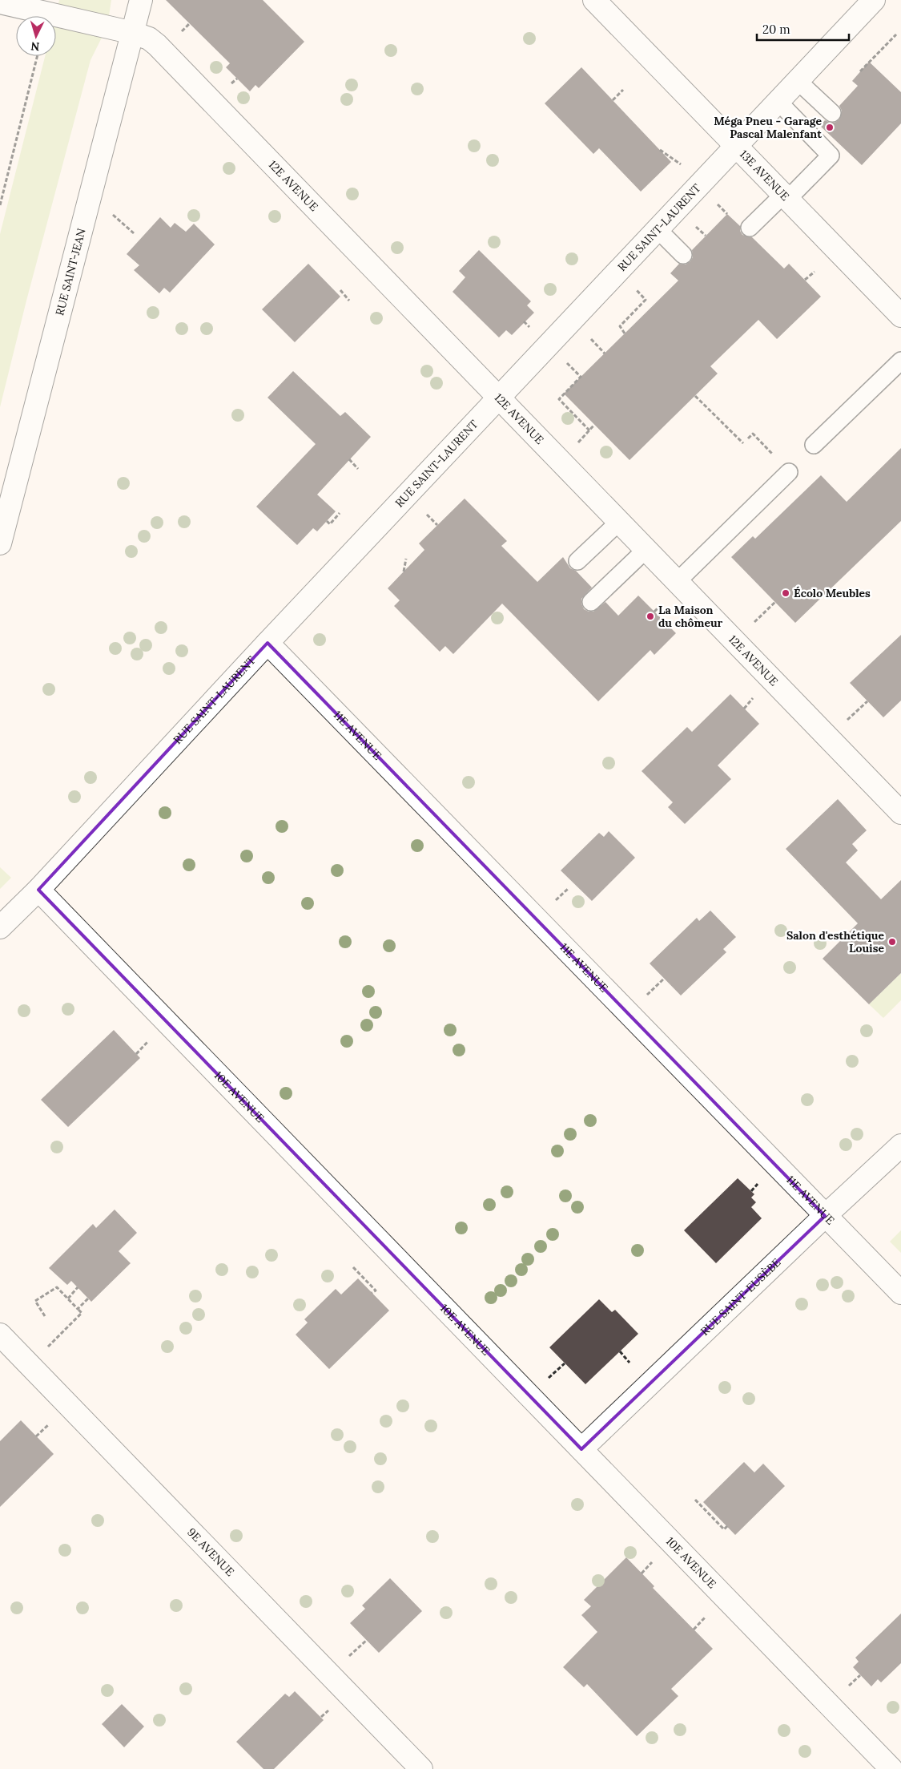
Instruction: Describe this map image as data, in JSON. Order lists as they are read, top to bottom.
{
  "streets": {
    "street": [
      "13E AVENUE",
      "12E AVENUE",
      "RUE SAINT-LAURENT",
      "RUE SAINT-JEAN",
      "11E AVENUE",
      "10E AVENUE",
      "RUE SAINT-EUSÈBE",
      "9E AVENUE"
    ]
  },
  "crossings": [
    ["13E AVENUE", "RUE SAINT-LAURENT"],
    ["12E AVENUE", "RUE SAINT-LAURENT"],
    ["12E AVENUE", "RUE SAINT-JEAN"],
    ["RUE SAINT-LAURENT", "11E AVENUE"],
    ["RUE SAINT-LAURENT", "10E AVENUE"],
    ["11E AVENUE", "RUE SAINT-EUSÈBE"],
    ["10E AVENUE", "RUE SAINT-EUSÈBE"]
  ],
  "places": [
    "Méga Pneu - Garage Pascal Malenfant",
    "Écolo Meubles",
    "La Maison du chômeur",
    "Salon d'esthétique Louise"
  ],
  "scale_bar": "20 m",
  "north": "bottom"
}
